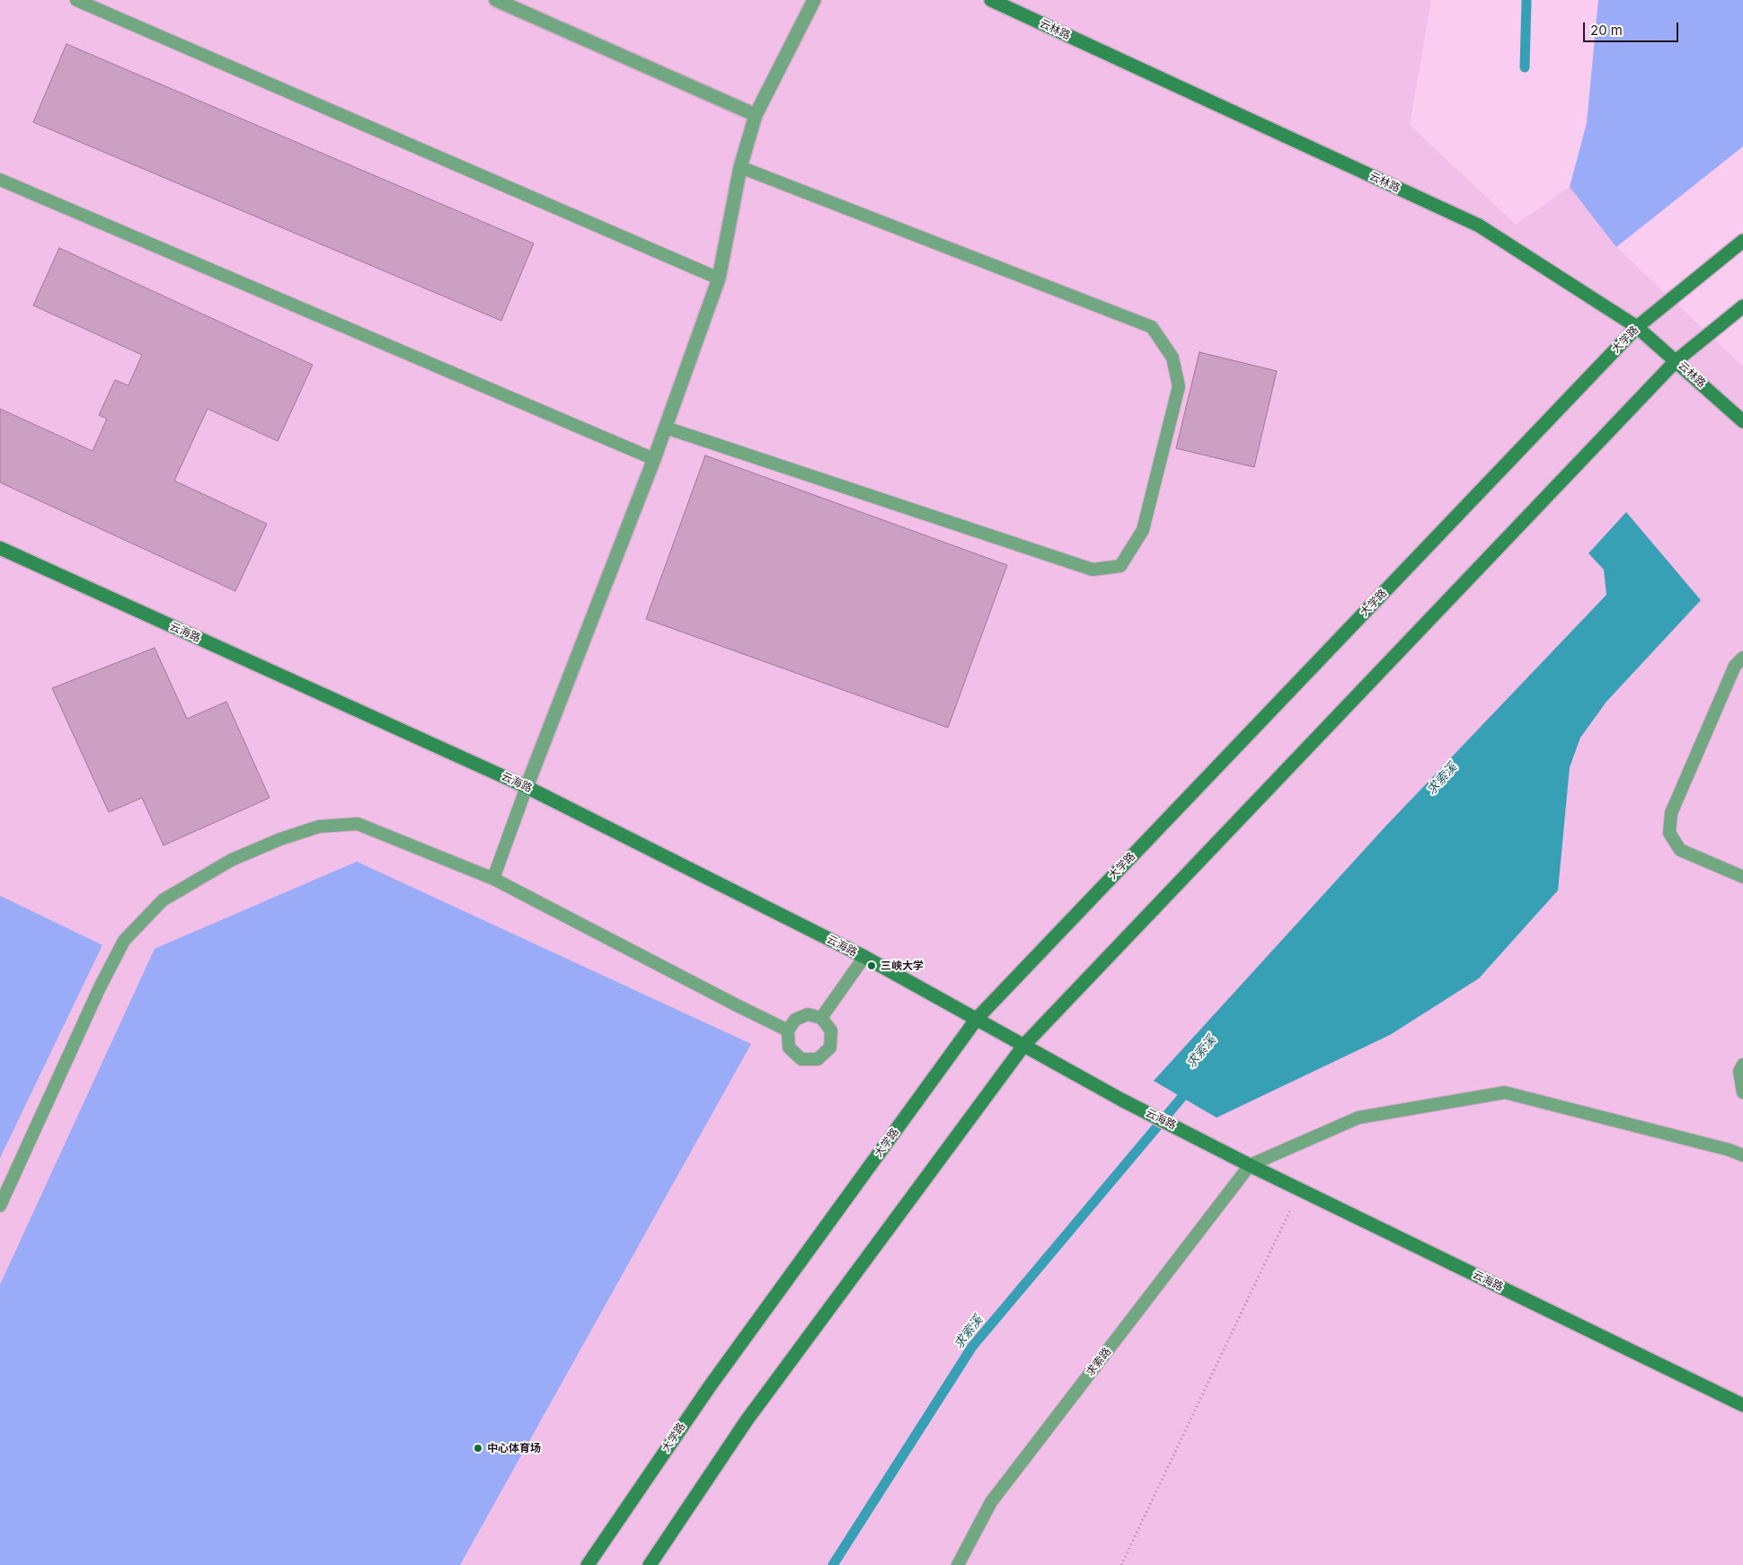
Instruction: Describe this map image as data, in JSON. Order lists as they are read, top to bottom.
{
  "streets": {
    "main road": ["云林路", "大学路", "云海路"],
    "lane": ["求索路"]
  },
  "crossings": [
    ["云林路", "大学路"],
    ["大学路", "云海路"],
    ["云海路", "求索路"]
  ],
  "water": ["求索溪"],
  "places": ["三峡大学", "中心体育场"],
  "scale_bar": "20 m"
}
